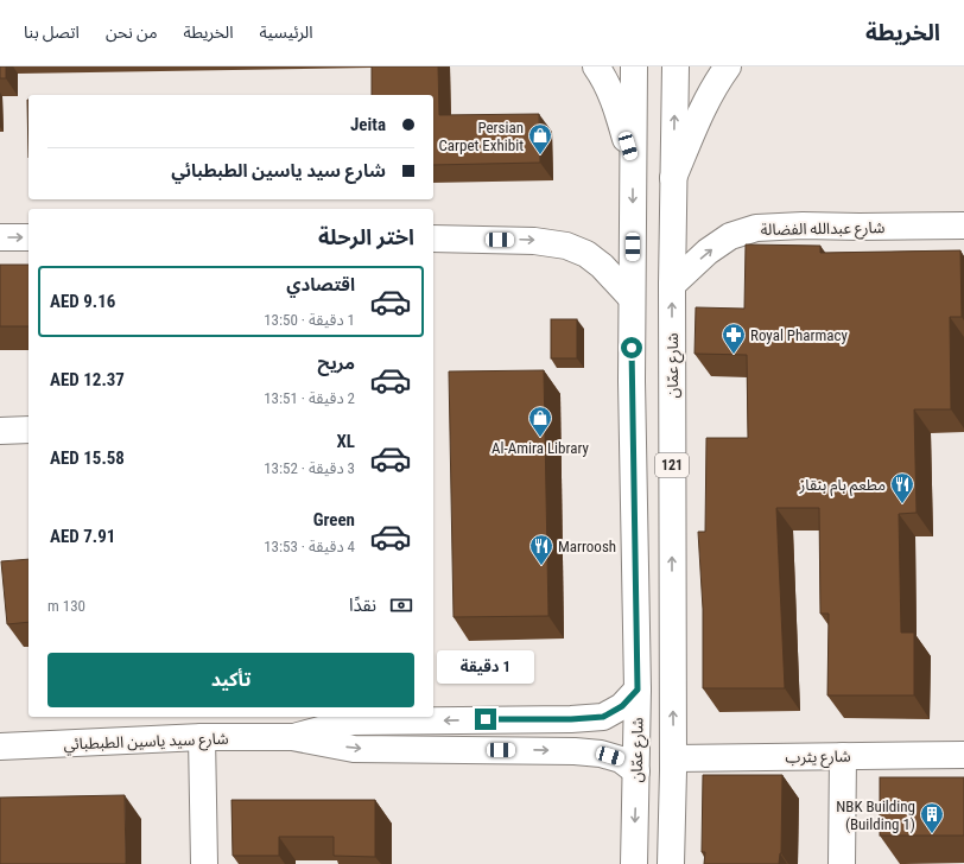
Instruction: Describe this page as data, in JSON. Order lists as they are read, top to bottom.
{
  "streets": {
    "main road": [
      "شارع عبدالله الفضالة",
      "شارع عمّان",
      "121",
      "شارع سيد ياسين الطبطبائي",
      "شارع يثرب"
    ]
  },
  "crossings": [
    ["شارع عبدالله الفضالة", "شارع عمّان"],
    ["شارع عمّان", "شارع سيد ياسين الطبطبائي"],
    ["شارع عمّان", "شارع يثرب"]
  ],
  "one_way": ["شارع عبدالله الفضالة"],
  "places": {
    "shop": ["Persian Carpet Exhibit", "Al-Amira Library"],
    "pharmacy": ["Royal Pharmacy"],
    "restaurant": ["مطعم بام بنقاز", "Marroosh"],
    "building": ["NBK Building (Building 1)"]
  },
  "page": {
    "header": "الخريطة",
    "nav": [
      "الرئيسية",
      "الخريطة",
      "من نحن",
      "اتصل بنا"
    ],
    "banner": ["Jeita", "شارع سيد ياسين الطبطبائي"],
    "heading": "اختر الرحلة",
    "list": [
      {
        "name": "اقتصادي",
        "note": "1 دقيقة · 13:50",
        "value": "AED 9.16"
      },
      {
        "name": "مريح",
        "note": "2 دقيقة · 13:51",
        "value": "AED 12.37"
      },
      {
        "name": "XL",
        "note": "3 دقيقة · 13:52",
        "value": "AED 15.58"
      },
      {
        "name": "Green",
        "note": "4 دقيقة · 13:53",
        "value": "AED 7.91"
      }
    ],
    "pay": ["نقدًا", "130 m"],
    "buttons": "تأكيد",
    "bubble": "1 دقيقة"
  }
}
